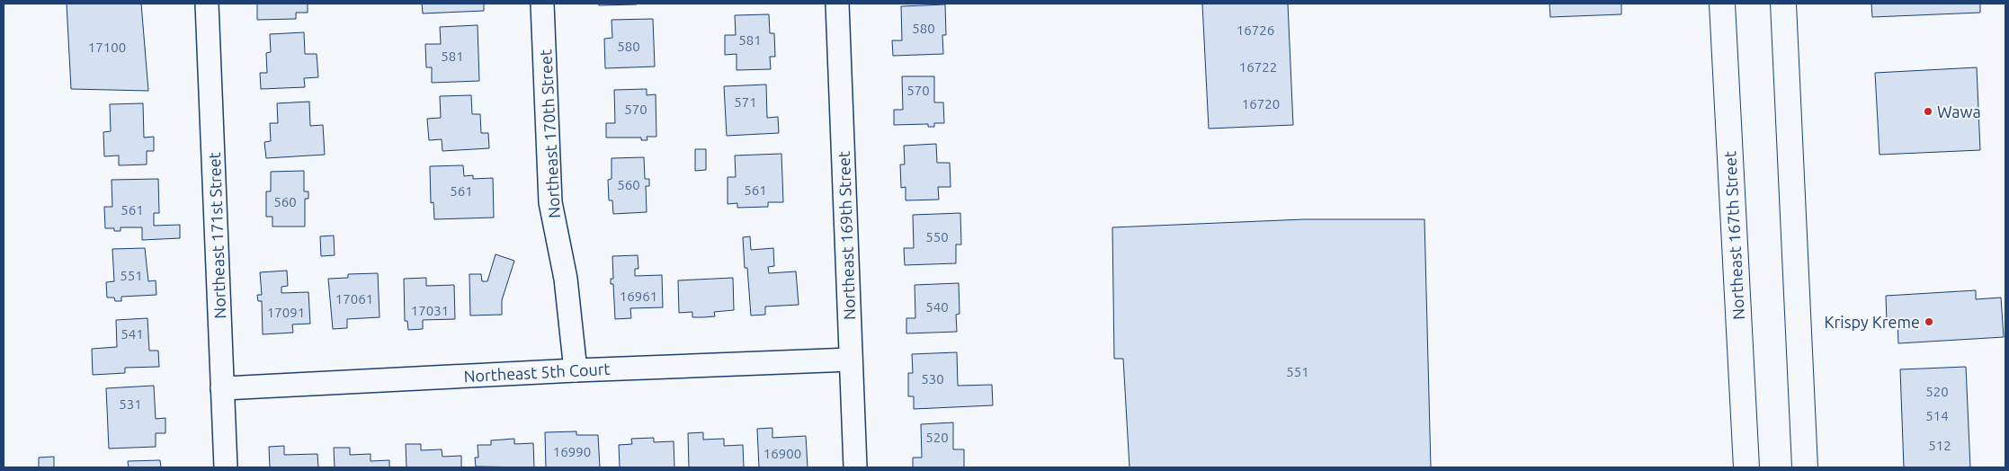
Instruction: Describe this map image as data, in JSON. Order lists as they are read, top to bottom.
{
  "streets": {
    "main road": ["Northeast 167th Street"],
    "street": [
      "Northeast 170th Street",
      "Northeast 171st Street",
      "Northeast 169th Street",
      "Northeast 5th Court"
    ]
  },
  "crossings": [
    ["Northeast 170th Street", "Northeast 5th Court"],
    ["Northeast 171st Street", "Northeast 5th Court"],
    ["Northeast 169th Street", "Northeast 5th Court"]
  ],
  "places": ["Wawa", "Krispy Kreme"],
  "house_numbers": [
    "580",
    "16726",
    "581",
    "580",
    "17100",
    "581",
    "16722",
    "570",
    "571",
    "16720",
    "570",
    "560",
    "561",
    "561",
    "560",
    "561",
    "550",
    "551",
    "16961",
    "17061",
    "540",
    "17031",
    "17091",
    "541",
    "551",
    "530",
    "520",
    "531",
    "514",
    "520",
    "512",
    "16990",
    "16900"
  ]
}
